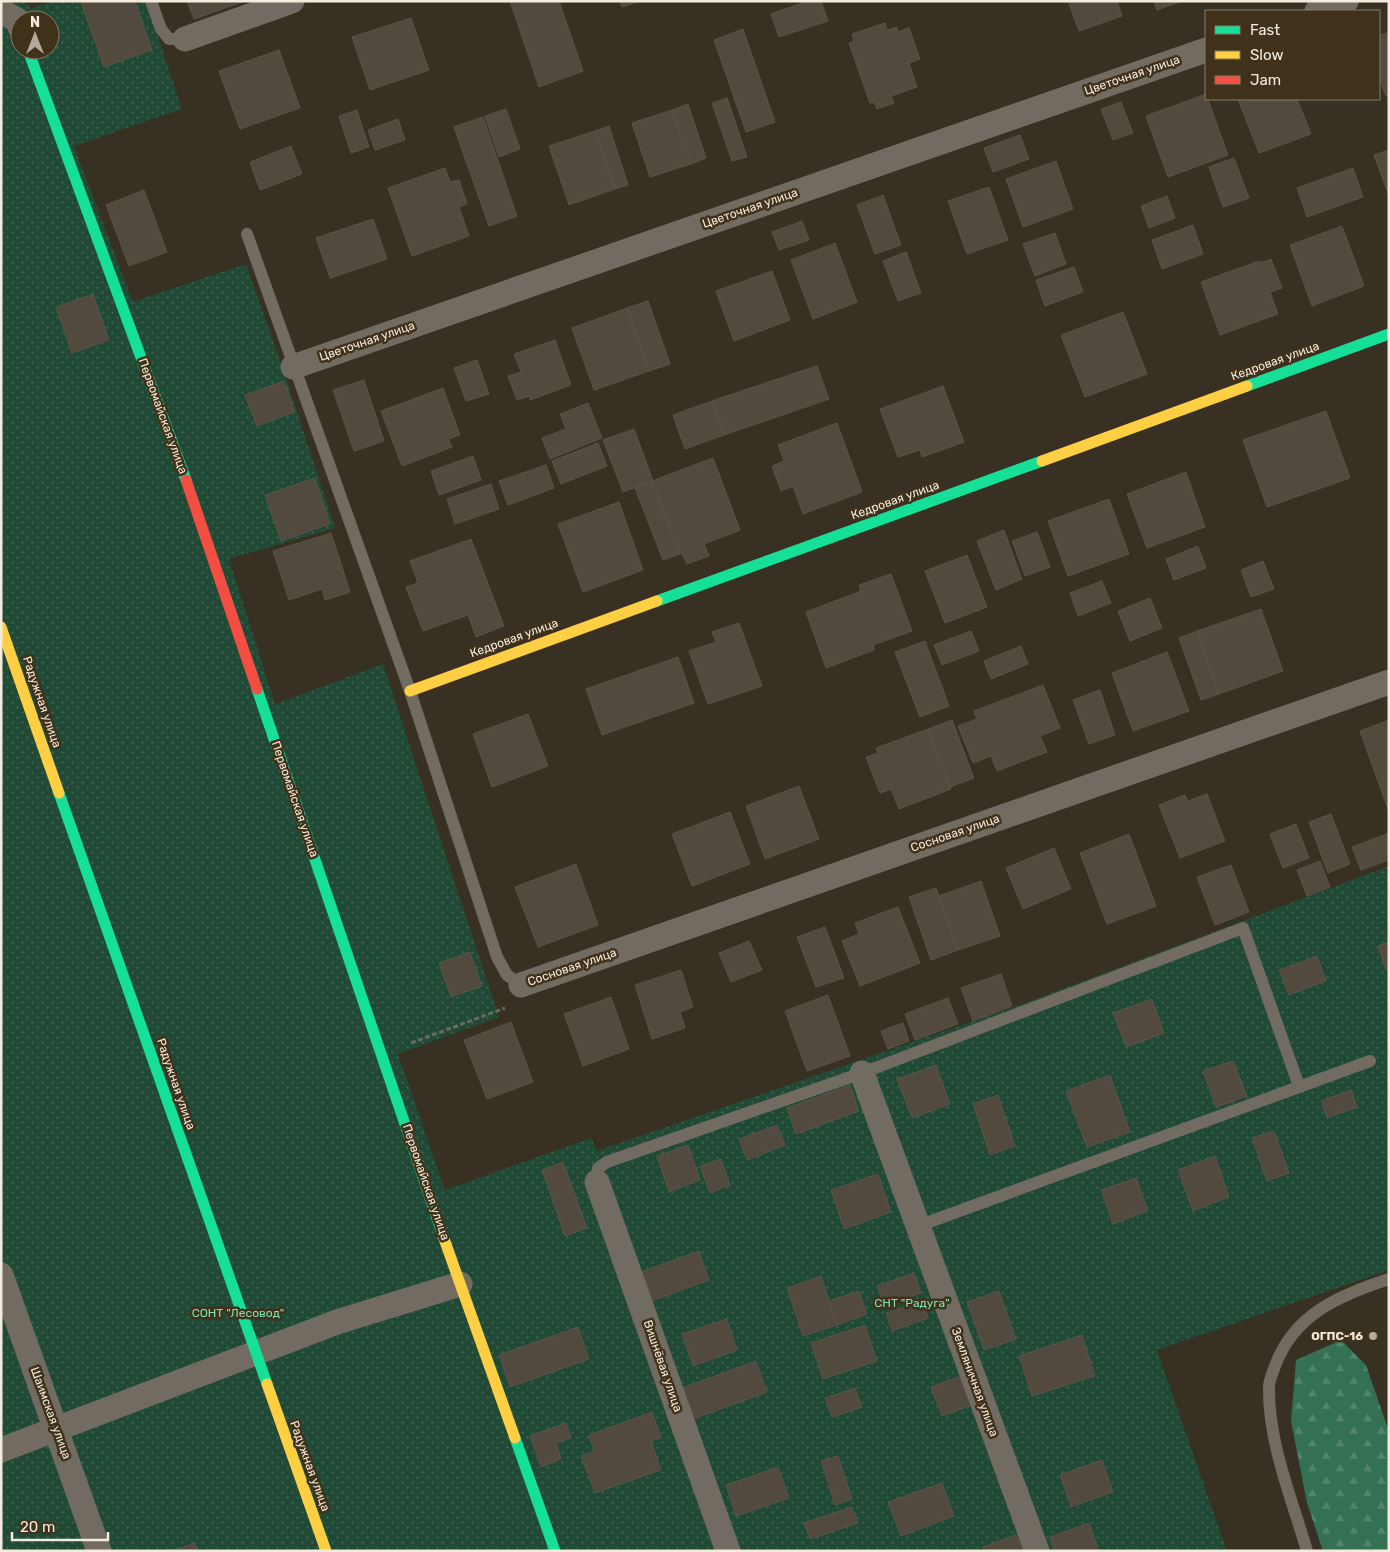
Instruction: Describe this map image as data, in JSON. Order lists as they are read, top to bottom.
{
  "streets": {
    "street": [
      "Цветочная улица",
      "Кедровая улица",
      "Первомайская улица",
      "Радужная улица",
      "Сосновая улица",
      "Вишнёвая улица",
      "Земляничная улица",
      "Шаимская улица"
    ]
  },
  "parks": ["СНТ \"Радуга\"", "СОНТ \"Лесовод\""],
  "places": ["ОГПС-16"],
  "legend": ["Fast", "Slow", "Jam"],
  "scale_bar": "20 m",
  "north": "top"
}
